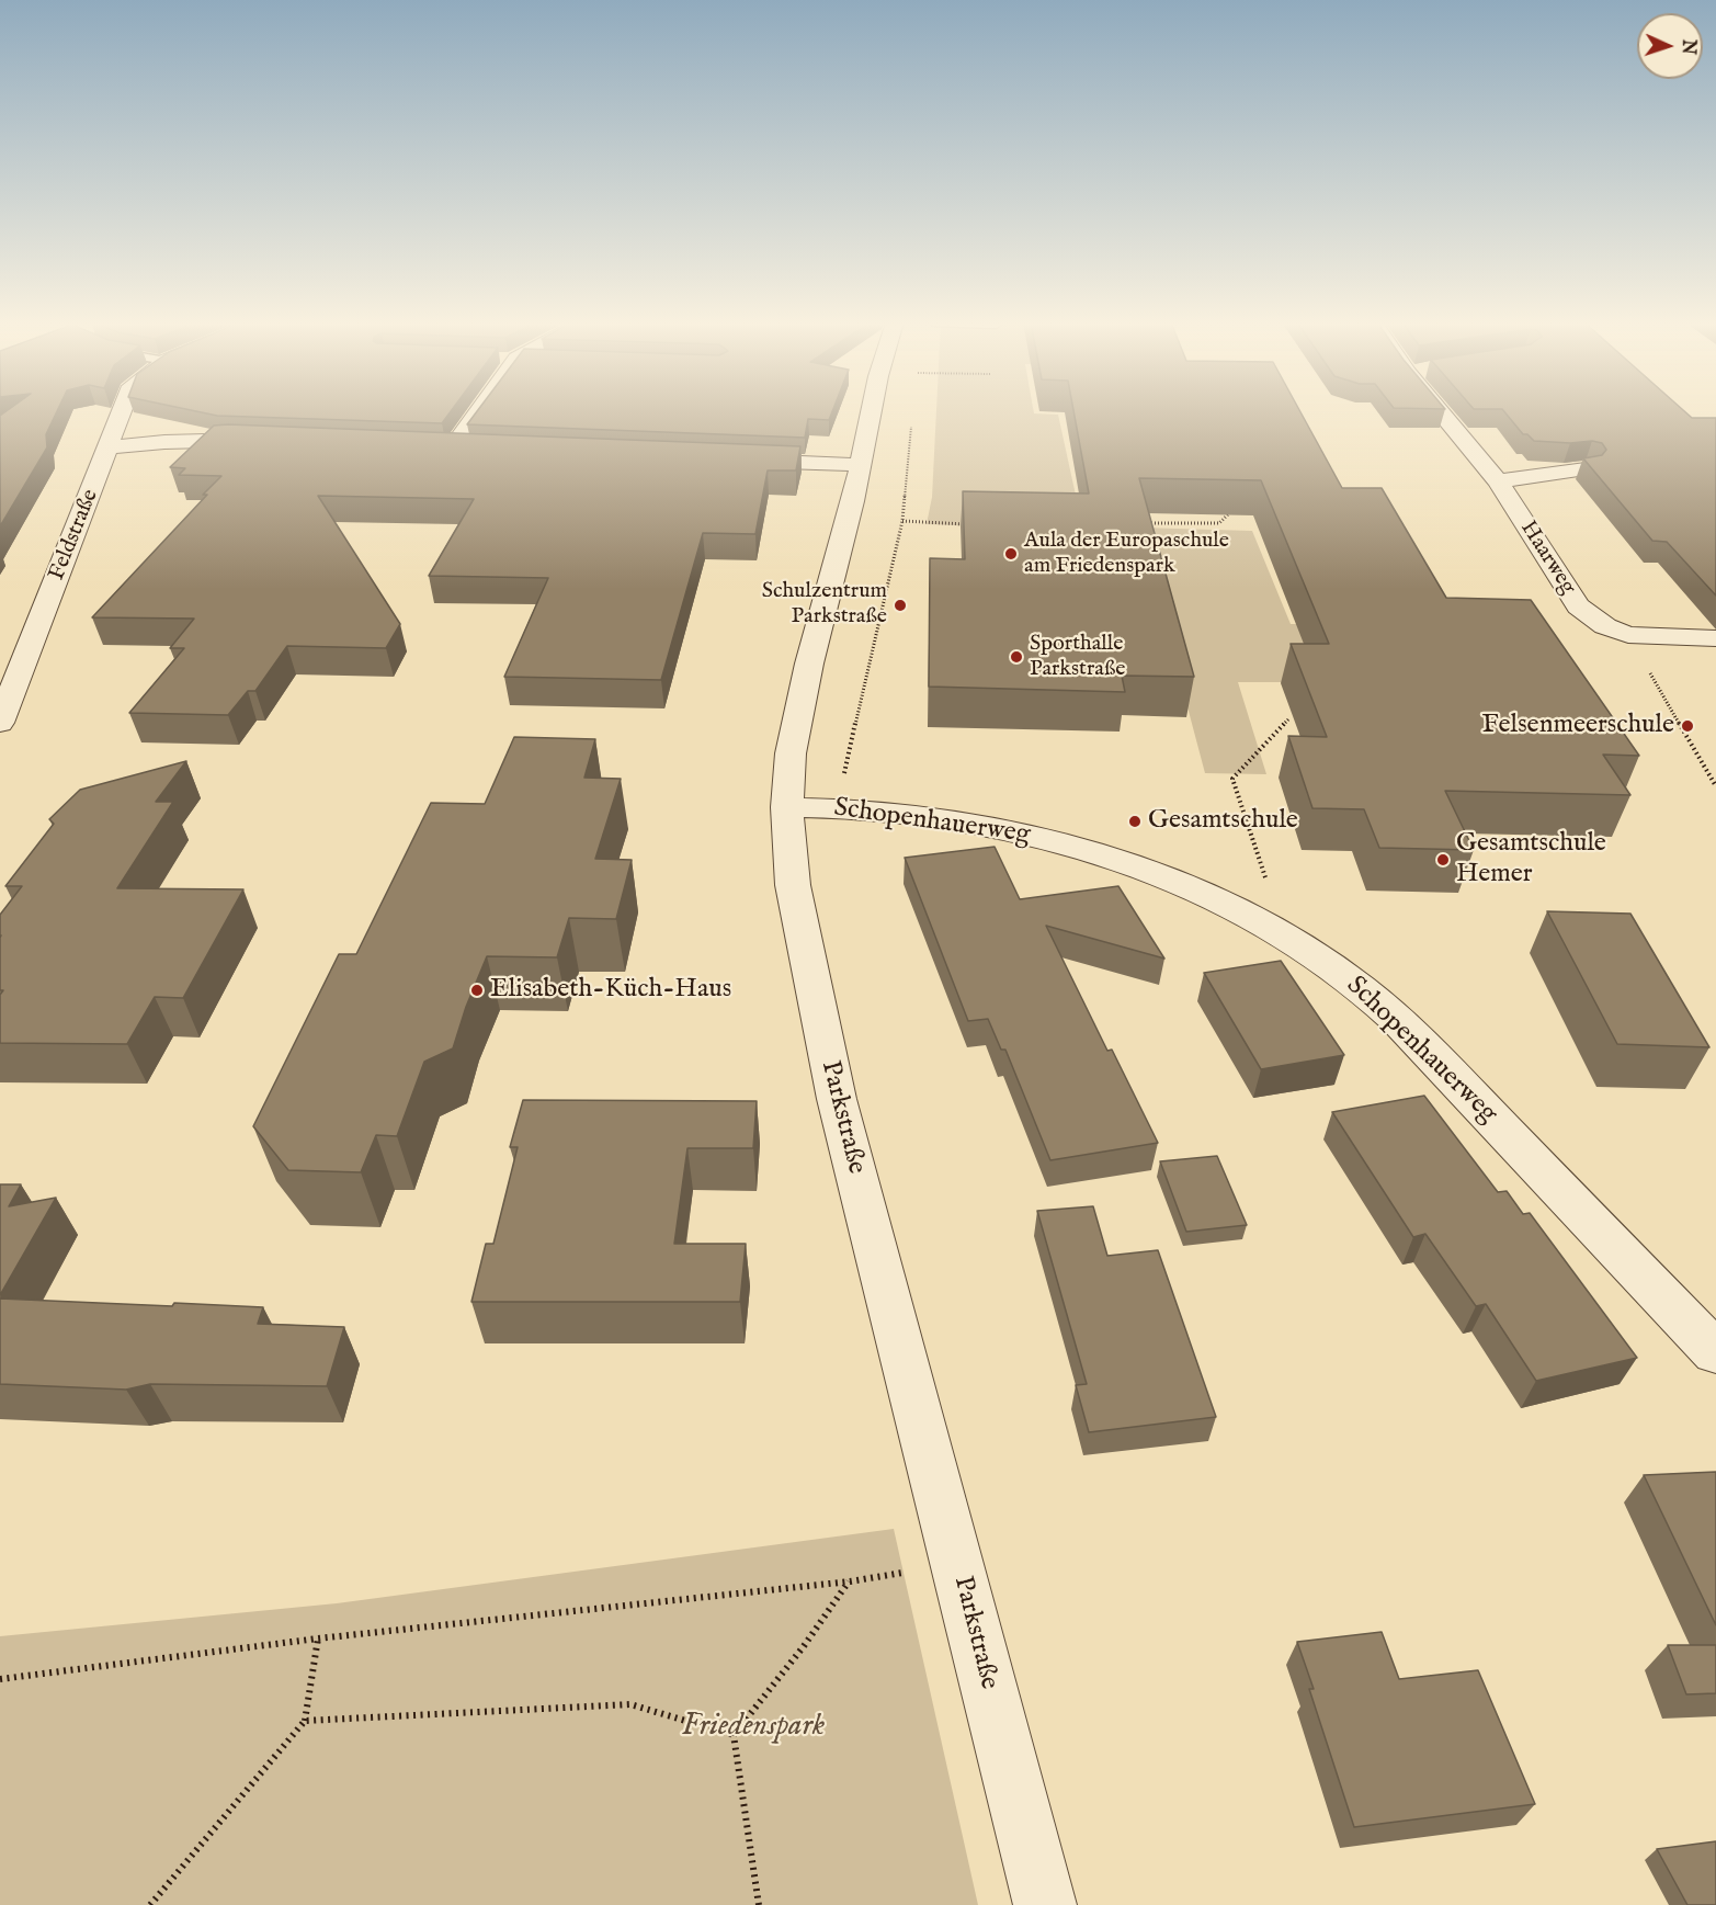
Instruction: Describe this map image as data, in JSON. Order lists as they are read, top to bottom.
{
  "streets": {
    "street": [
      "Feldstraße",
      "Haarweg",
      "Schopenhauerweg",
      "Parkstraße"
    ]
  },
  "crossings": [
    ["Schopenhauerweg", "Parkstraße"]
  ],
  "parks": ["Friedenspark"],
  "places": [
    "Aula der Europaschule am Friedenspark",
    "Schulzentrum Parkstraße",
    "Sporthalle Parkstraße",
    "Felsenmeerschule",
    "Gesamtschule",
    "Gesamtschule Hemer",
    "Elisabeth-Küch-Haus"
  ],
  "north": "right"
}
